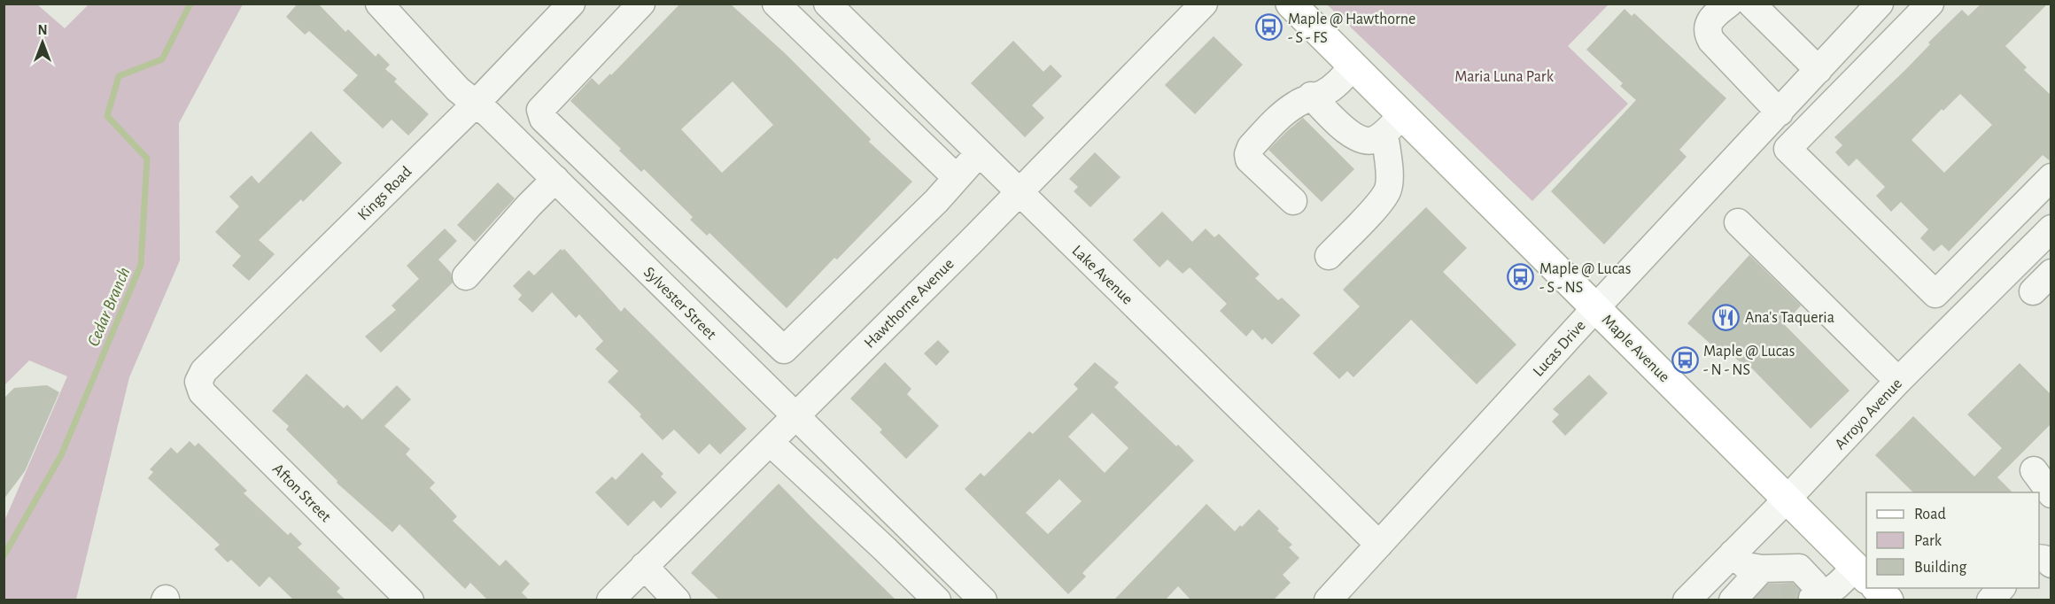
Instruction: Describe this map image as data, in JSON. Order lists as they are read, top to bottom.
{
  "streets": {
    "main road": ["Maple Avenue"],
    "street": [
      "Kings Road",
      "Lake Avenue",
      "Sylvester Street",
      "Hawthorne Avenue",
      "Lucas Drive",
      "Arroyo Avenue",
      "Afton Street"
    ]
  },
  "crossings": [
    ["Kings Road", "Sylvester Street"],
    ["Kings Road", "Afton Street"],
    ["Lake Avenue", "Hawthorne Avenue"],
    ["Lake Avenue", "Lucas Drive"],
    ["Sylvester Street", "Hawthorne Avenue"],
    ["Lucas Drive", "Maple Avenue"],
    ["Maple Avenue", "Arroyo Avenue"]
  ],
  "water": ["Cedar Branch"],
  "parks": ["Maria Luna Park"],
  "places": {
    "bus stop": ["Maple @ Hawthorne - S - FS", "Maple @ Lucas - S - NS", "Maple @ Lucas - N - NS"],
    "restaurant": ["Ana's Taqueria"]
  },
  "legend": ["Road", "Park", "Building"],
  "north": "top"
}
